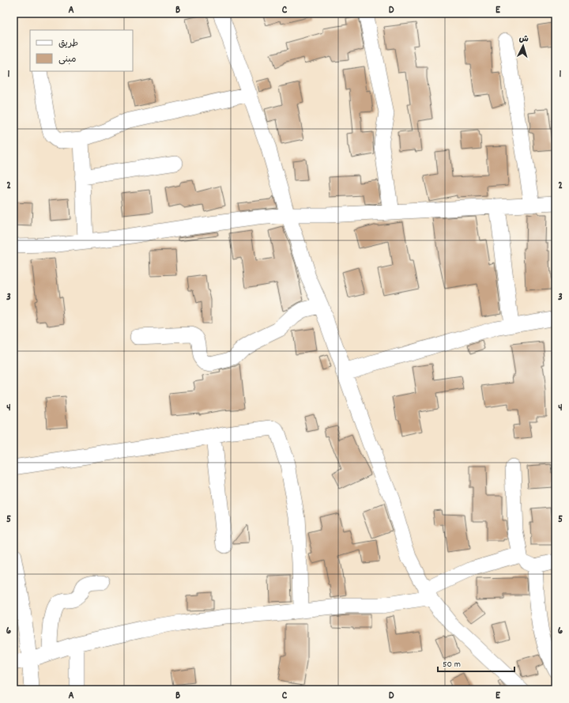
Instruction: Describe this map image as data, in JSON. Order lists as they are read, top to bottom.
{
  "legend": ["طريق", "مبنى"],
  "scale_bar": "50 m",
  "north": "top",
  "grid": {
    "columns": [
      "A",
      "B",
      "C",
      "D",
      "E"
    ],
    "rows": [
      "1",
      "2",
      "3",
      "4",
      "5",
      "6"
    ]
  }
}
